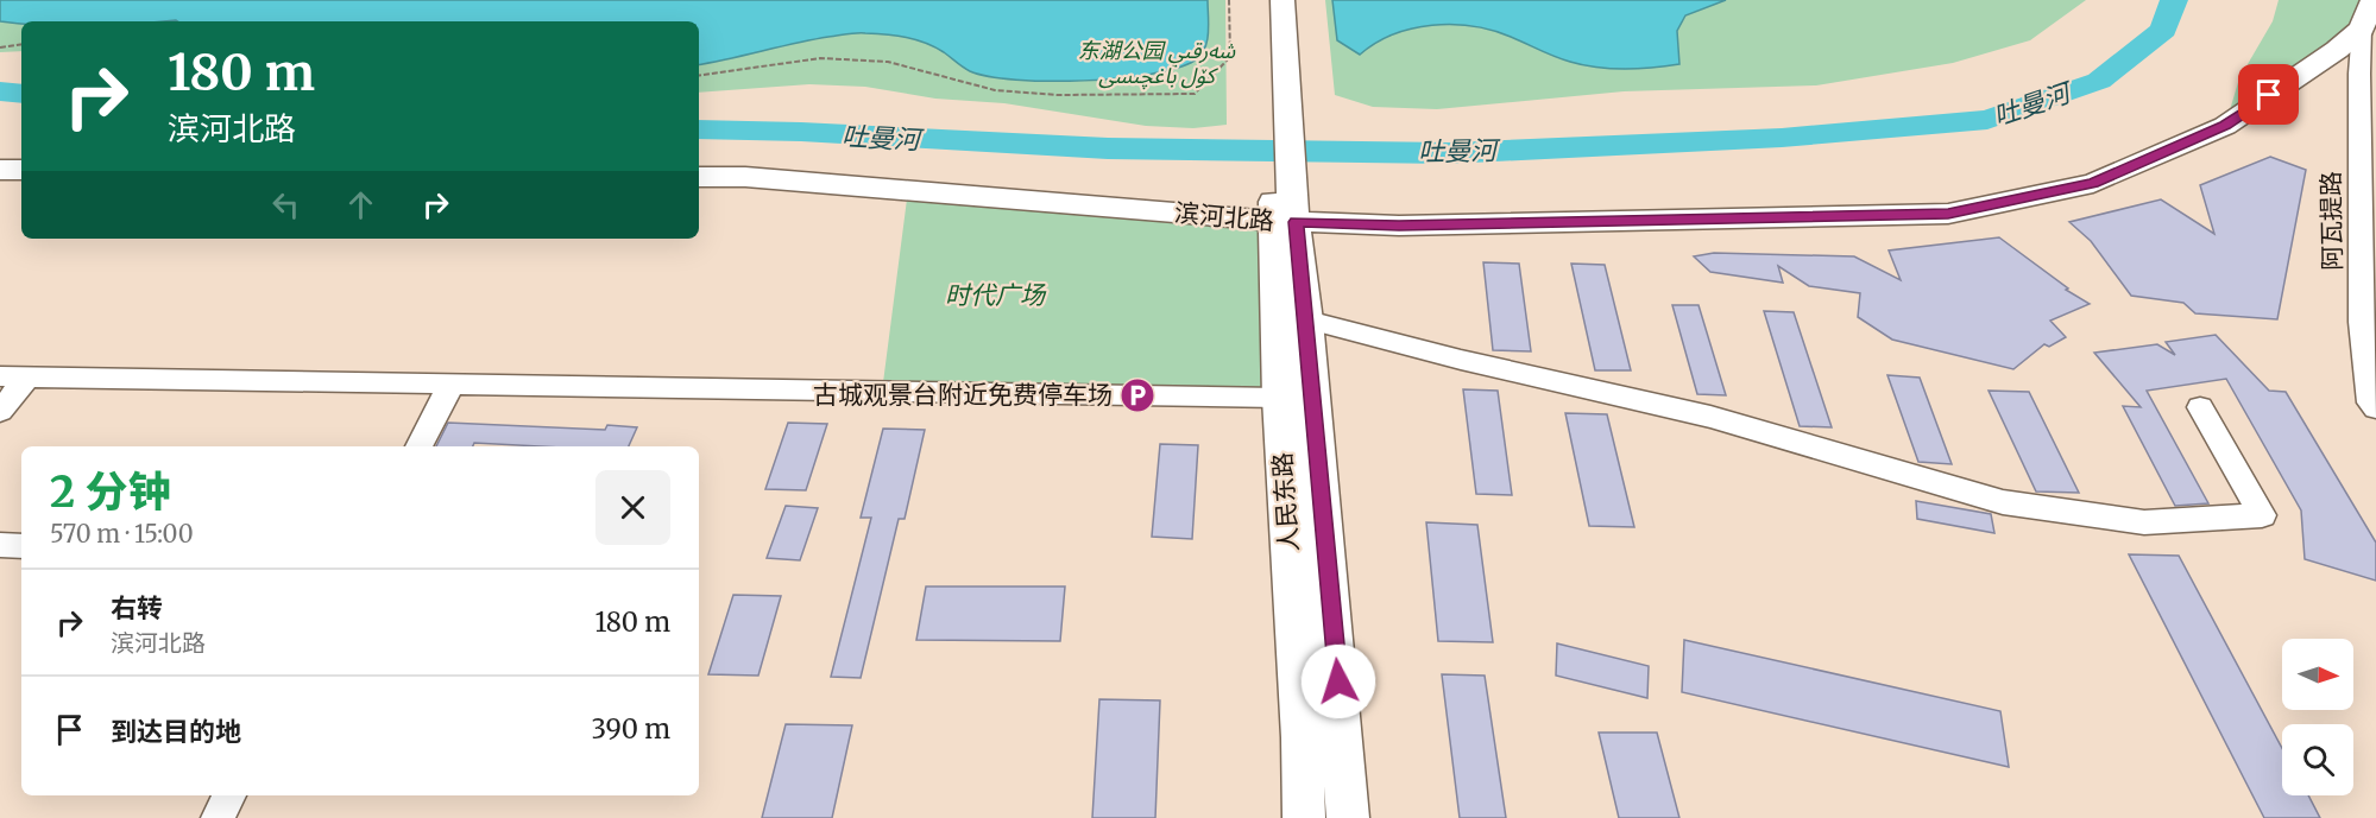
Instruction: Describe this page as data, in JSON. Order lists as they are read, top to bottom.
{
  "streets": {
    "main road": ["滨河北路", "人民东路"],
    "street": ["阿瓦提路"]
  },
  "crossings": [
    ["滨河北路", "阿瓦提路"],
    ["滨河北路", "人民东路"]
  ],
  "water": ["吐曼河"],
  "parks": ["东湖公园 شەرقىي كۆل باغچىسى", "时代广场"],
  "places": {
    "parking": ["古城观景台附近免费停车场"]
  },
  "north": "right",
  "page": {
    "turn": ["180 m", "滨河北路"],
    "heading": ["2 分钟", "570 m · 15:00"],
    "list": [
      {
        "name": "右转",
        "note": "滨河北路",
        "value": "180 m"
      },
      {
        "name": "到达目的地",
        "value": "390 m"
      }
    ]
  }
}
